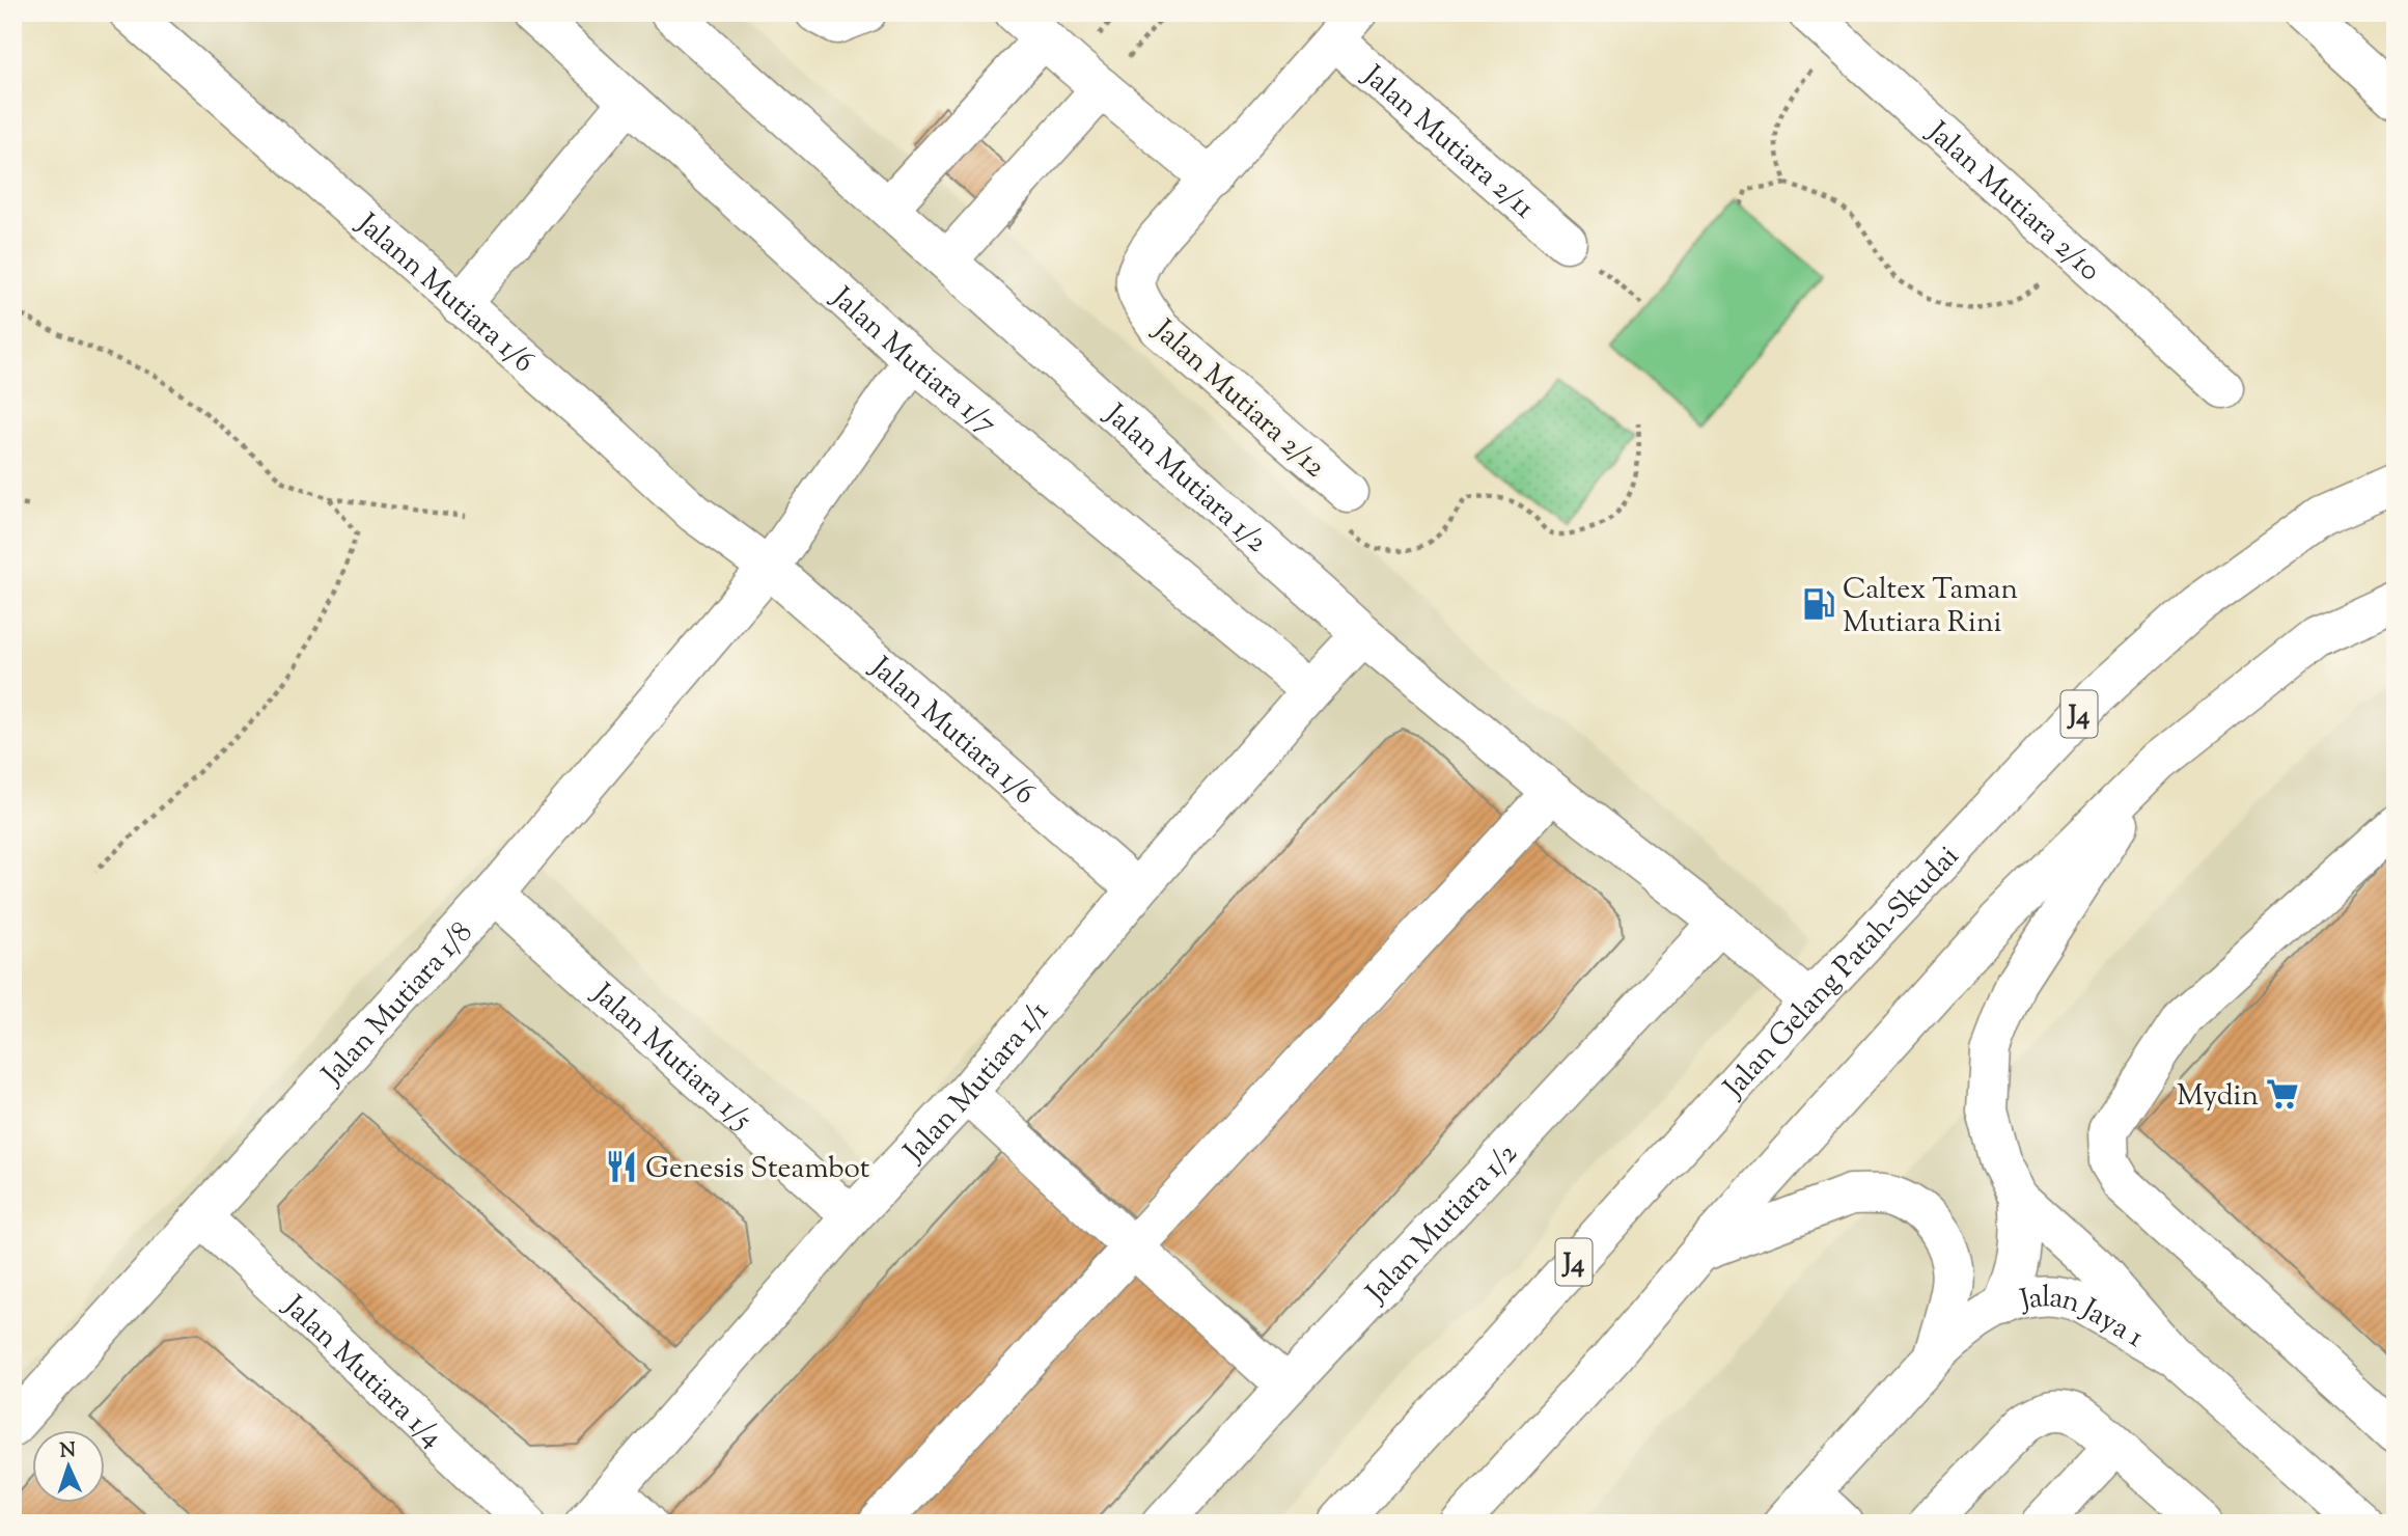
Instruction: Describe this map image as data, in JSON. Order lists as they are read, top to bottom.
{
  "streets": {
    "street": [
      "Jalan Mutiara 2/11",
      "Jalan Mutiara 2/10",
      "Jalann Mutiara 1/6",
      "Jalan Mutiara 1/7",
      "Jalan Mutiara 2/12",
      "Jalan Mutiara 1/2",
      "J4",
      "Jalan Mutiara 1/6",
      "Jalan Gelang Patah-Skudai",
      "Jalan Mutiara 1/8",
      "Jalan Mutiara 1/5",
      "Jalan Mutiara 1/1",
      "Jalan Jaya 1",
      "Jalan Mutiara 1/4"
    ]
  },
  "crossings": [
    ["Jalann Mutiara 1/6", "Jalan Mutiara 1/6"],
    ["Jalann Mutiara 1/6", "Jalan Mutiara 1/8"],
    ["Jalan Mutiara 1/7", "Jalan Mutiara 1/8"],
    ["Jalan Mutiara 1/7", "Jalan Mutiara 1/1"],
    ["Jalan Mutiara 1/2", "Jalan Gelang Patah-Skudai"],
    ["Jalan Mutiara 1/2", "Jalan Mutiara 1/1"],
    ["Jalan Mutiara 1/6", "Jalan Mutiara 1/8"],
    ["Jalan Mutiara 1/6", "Jalan Mutiara 1/1"],
    ["Jalan Mutiara 1/8", "Jalan Mutiara 1/5"],
    ["Jalan Mutiara 1/8", "Jalan Mutiara 1/4"],
    ["Jalan Mutiara 1/5", "Jalan Mutiara 1/1"]
  ],
  "places": {
    "fuel station": ["Caltex Taman Mutiara Rini"],
    "supermarket": ["Mydin"],
    "restaurant": ["Genesis Steambot"]
  },
  "north": "top"
}
